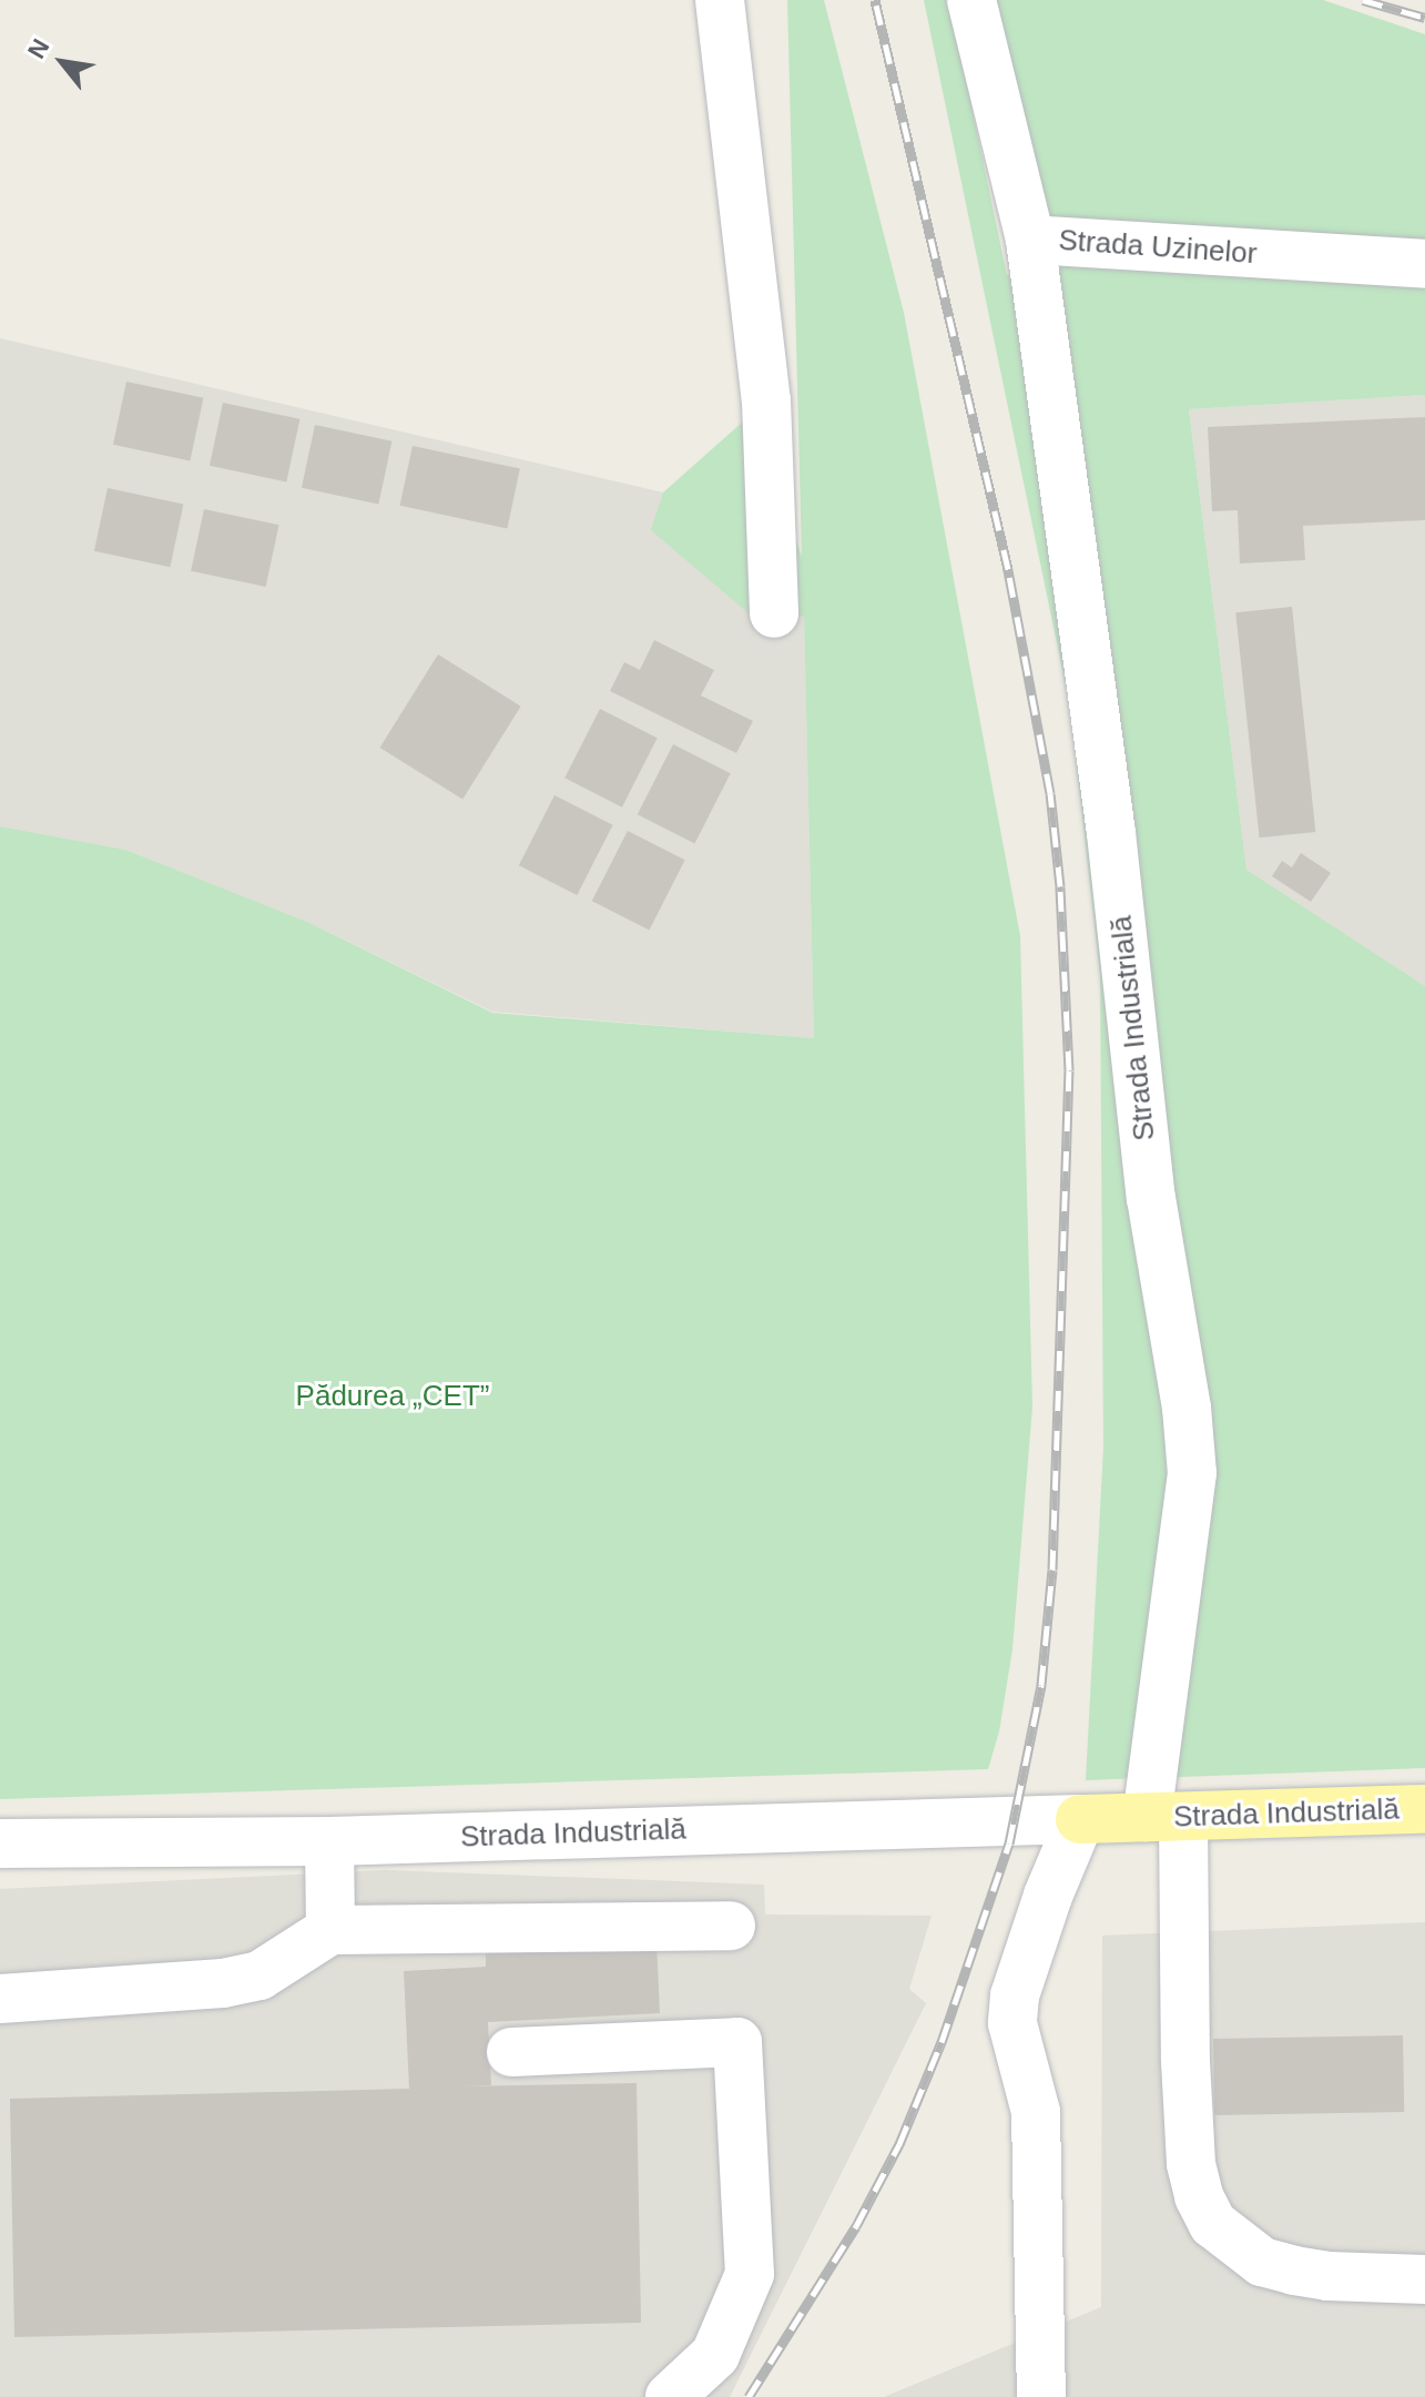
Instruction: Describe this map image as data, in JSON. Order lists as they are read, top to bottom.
{
  "streets": {
    "main road": ["Strada Industrială"],
    "street": ["Strada Uzinelor"]
  },
  "crossings": [
    ["Strada Uzinelor", "Strada Industrială"]
  ],
  "parks": ["Pădurea „CET”"],
  "north": "top left"
}
